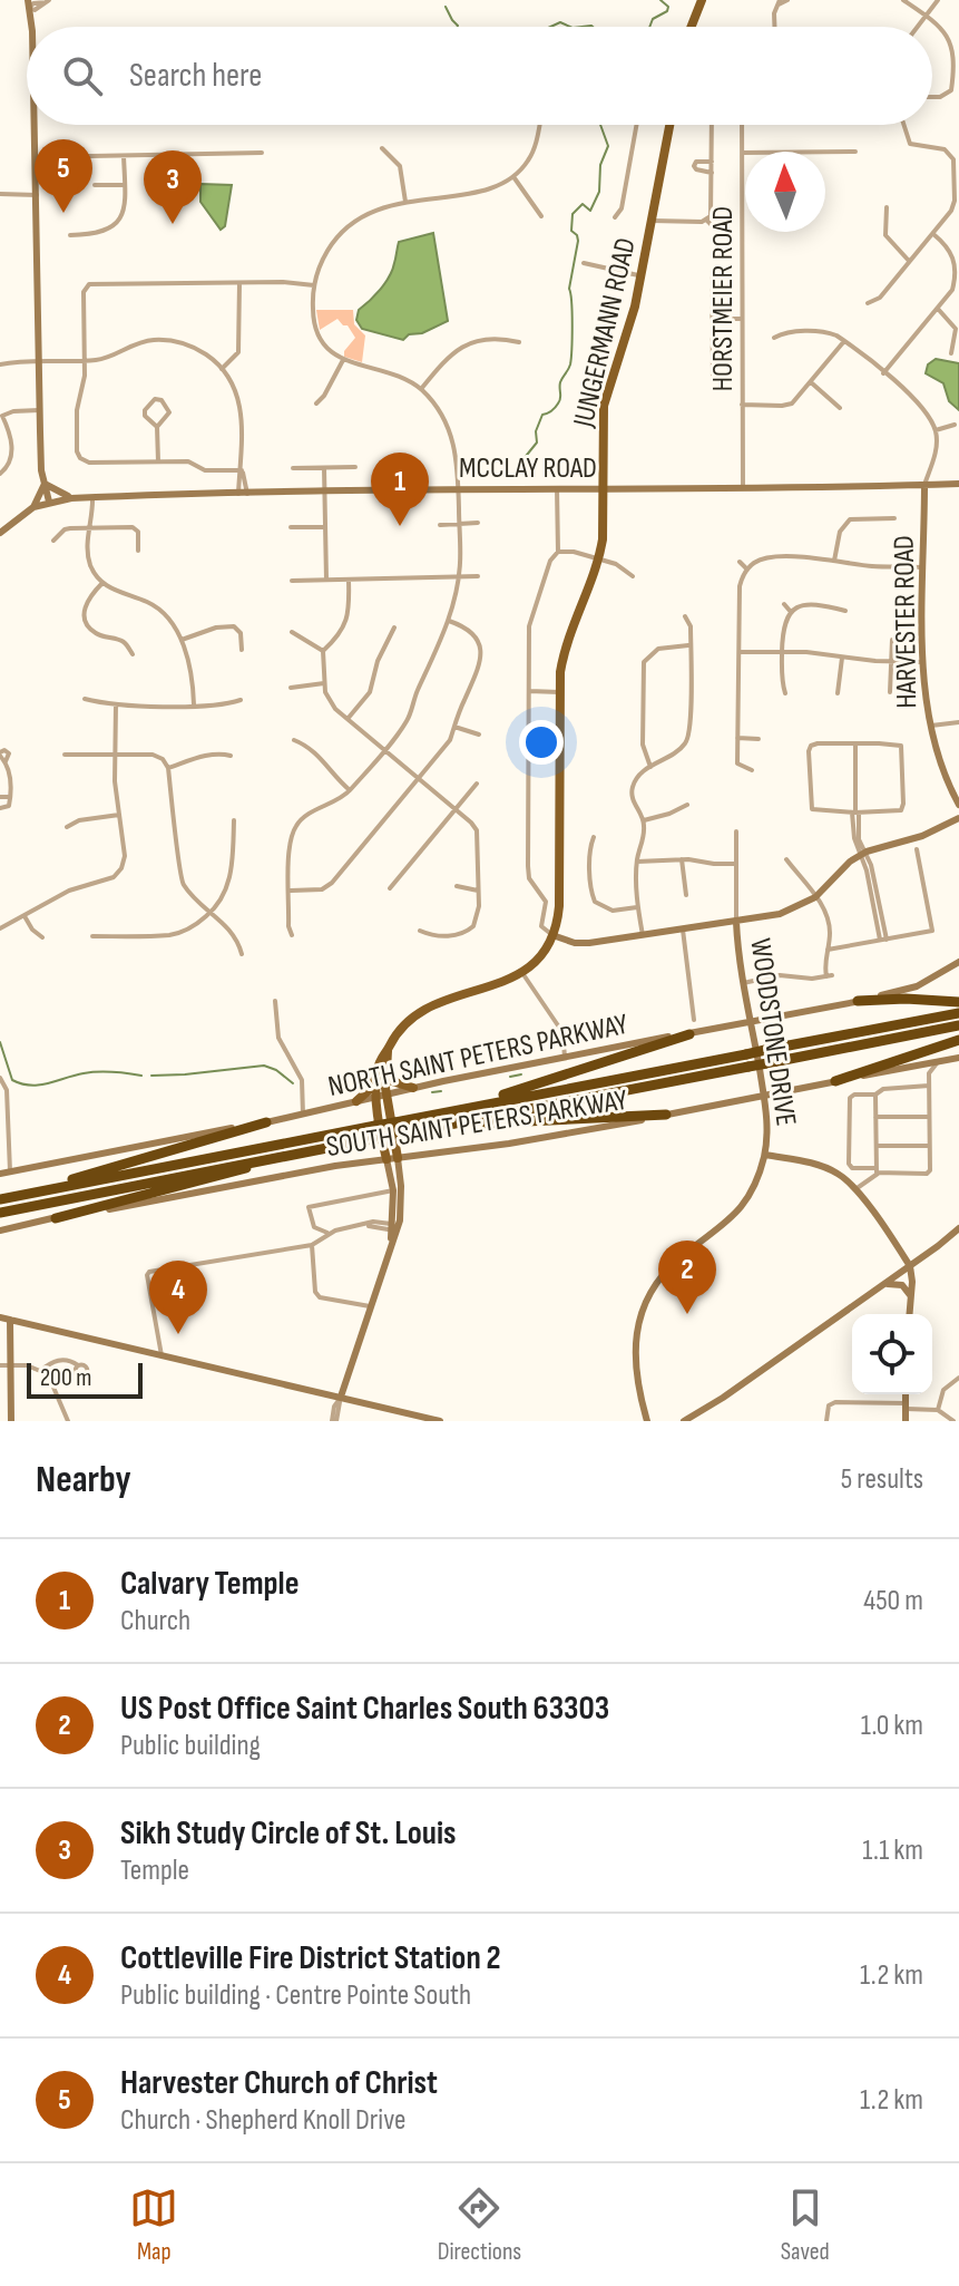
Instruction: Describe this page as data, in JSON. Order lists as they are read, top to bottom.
{
  "streets": {
    "main road": [
      "JUNGERMANN ROAD",
      "MCCLAY ROAD",
      "HARVESTER ROAD",
      "WOODSTONE DRIVE",
      "NORTH SAINT PETERS PARKWAY",
      "SOUTH SAINT PETERS PARKWAY"
    ],
    "street": ["HORSTMEIER ROAD"]
  },
  "crossings": [
    ["HORSTMEIER ROAD", "MCCLAY ROAD"],
    ["JUNGERMANN ROAD", "MCCLAY ROAD"],
    ["JUNGERMANN ROAD", "NORTH SAINT PETERS PARKWAY"],
    ["JUNGERMANN ROAD", "SOUTH SAINT PETERS PARKWAY"],
    ["MCCLAY ROAD", "HARVESTER ROAD"],
    ["WOODSTONE DRIVE", "NORTH SAINT PETERS PARKWAY"],
    ["WOODSTONE DRIVE", "SOUTH SAINT PETERS PARKWAY"]
  ],
  "scale_bar": "200 m",
  "north": "top",
  "page": {
    "search": "Search here",
    "pins": [
      "5",
      "3",
      "1",
      "2",
      "4"
    ],
    "scale": "200 m",
    "heading": ["Nearby", "5 results"],
    "list": [
      {
        "mark": "1",
        "name": "Calvary Temple",
        "note": "Church",
        "value": "450 m"
      },
      {
        "mark": "2",
        "name": "US Post Office Saint Charles South 63303",
        "note": "Public building",
        "value": "1.0 km"
      },
      {
        "mark": "3",
        "name": "Sikh Study Circle of St. Louis",
        "note": "Temple",
        "value": "1.1 km"
      },
      {
        "mark": "4",
        "name": "Cottleville Fire District Station 2",
        "note": "Public building · Centre Pointe South",
        "value": "1.2 km"
      },
      {
        "mark": "5",
        "name": "Harvester Church of Christ",
        "note": "Church · Shepherd Knoll Drive",
        "value": "1.2 km"
      }
    ],
    "nav": ["Map", "Directions", "Saved"]
  }
}
